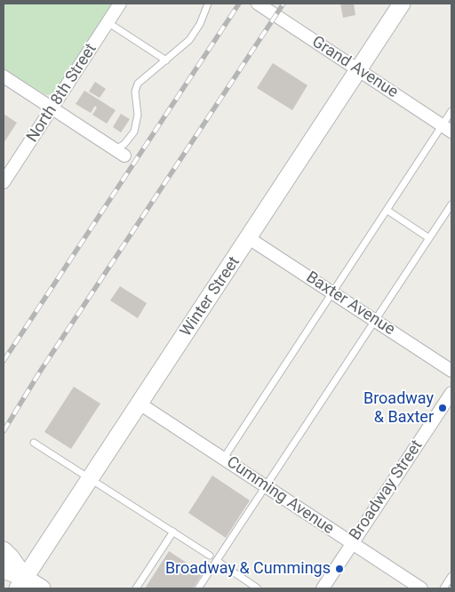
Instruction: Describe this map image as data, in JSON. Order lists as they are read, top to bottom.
{
  "streets": {
    "street": [
      "Grand Avenue",
      "North 8th Street",
      "Winter Street",
      "Baxter Avenue",
      "Broadway Street",
      "Cumming Avenue"
    ]
  },
  "crossings": [
    ["Grand Avenue", "Winter Street"],
    ["Winter Street", "Baxter Avenue"],
    ["Winter Street", "Cumming Avenue"],
    ["Broadway Street", "Cumming Avenue"]
  ],
  "places": ["Broadway & Baxter", "Broadway & Cummings"]
}
